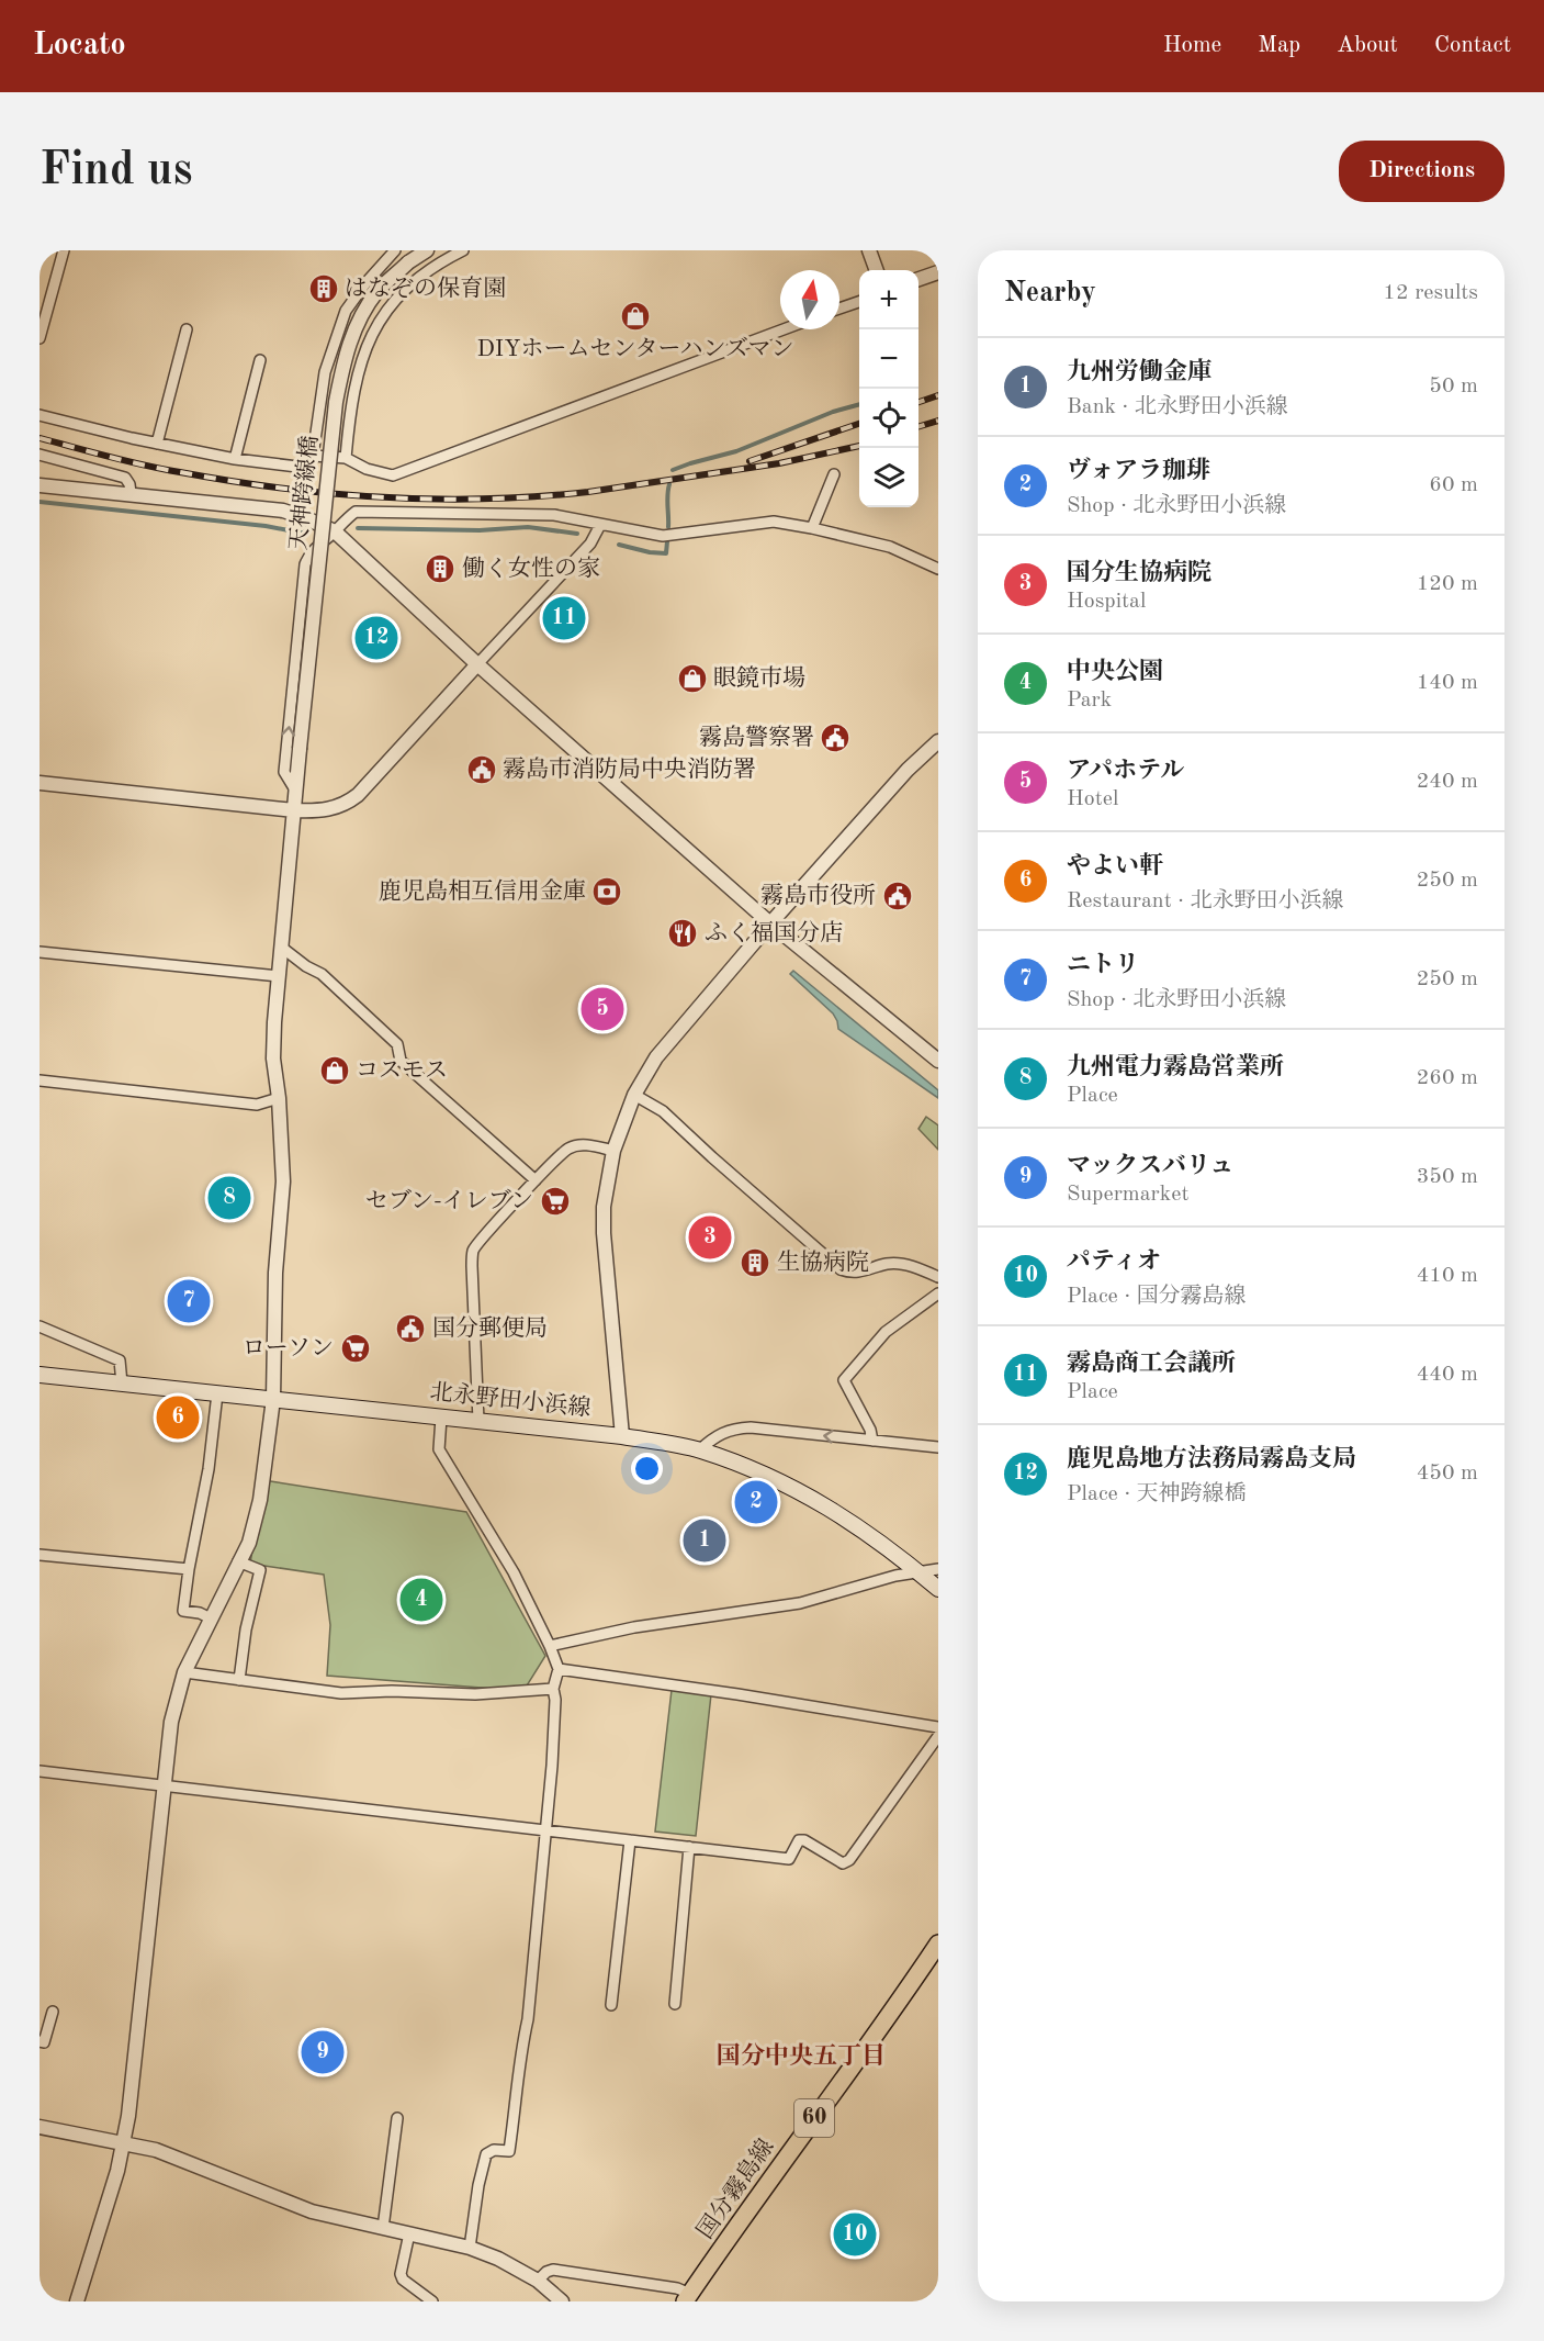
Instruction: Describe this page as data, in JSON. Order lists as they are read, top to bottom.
{
  "streets": {
    "main road": ["北永野田小浜線", "60", "国分霧島線"],
    "street": ["天神跨線橋"]
  },
  "crossings": [
    ["天神跨線橋", "北永野田小浜線"]
  ],
  "districts": ["国分中央五丁目"],
  "places": {
    "building": ["はなぞの保育園", "働く女性の家", "生協病院"],
    "shop": ["DIYホームセンターハンズマン", "眼鏡市場", "コスモス"],
    "public building": [
      "霧島警察署",
      "霧島市消防局中央消防署",
      "霧島市役所",
      "国分郵便局"
    ],
    "bank": ["鹿児島相互信用金庫"],
    "restaurant": ["ふく福国分店"],
    "supermarket": ["セブン-イレブン", "ローソン"]
  },
  "north": "top",
  "page": {
    "header": "Locato",
    "nav": [
      "Home",
      "Map",
      "About",
      "Contact"
    ],
    "buttons": "Directions",
    "title": "Find us",
    "heading": ["Nearby", "12 results"],
    "map_buttons": ["+", "−"],
    "list": [
      {
        "mark": "1",
        "name": "九州労働金庫",
        "note": "Bank · 北永野田小浜線",
        "value": "50 m"
      },
      {
        "mark": "2",
        "name": "ヴォアラ珈琲",
        "note": "Shop · 北永野田小浜線",
        "value": "60 m"
      },
      {
        "mark": "3",
        "name": "国分生協病院",
        "note": "Hospital",
        "value": "120 m"
      },
      {
        "mark": "4",
        "name": "中央公園",
        "note": "Park",
        "value": "140 m"
      },
      {
        "mark": "5",
        "name": "アパホテル",
        "note": "Hotel",
        "value": "240 m"
      },
      {
        "mark": "6",
        "name": "やよい軒",
        "note": "Restaurant · 北永野田小浜線",
        "value": "250 m"
      },
      {
        "mark": "7",
        "name": "ニトリ",
        "note": "Shop · 北永野田小浜線",
        "value": "250 m"
      },
      {
        "mark": "8",
        "name": "九州電力霧島営業所",
        "note": "Place",
        "value": "260 m"
      },
      {
        "mark": "9",
        "name": "マックスバリュ",
        "note": "Supermarket",
        "value": "350 m"
      },
      {
        "mark": "10",
        "name": "パティオ",
        "note": "Place · 国分霧島線",
        "value": "410 m"
      },
      {
        "mark": "11",
        "name": "霧島商工会議所",
        "note": "Place",
        "value": "440 m"
      },
      {
        "mark": "12",
        "name": "鹿児島地方法務局霧島支局",
        "note": "Place · 天神跨線橋",
        "value": "450 m"
      }
    ],
    "pins": [
      "11",
      "12",
      "5",
      "8",
      "3",
      "7",
      "6",
      "2",
      "1",
      "4",
      "9",
      "10"
    ]
  }
}
